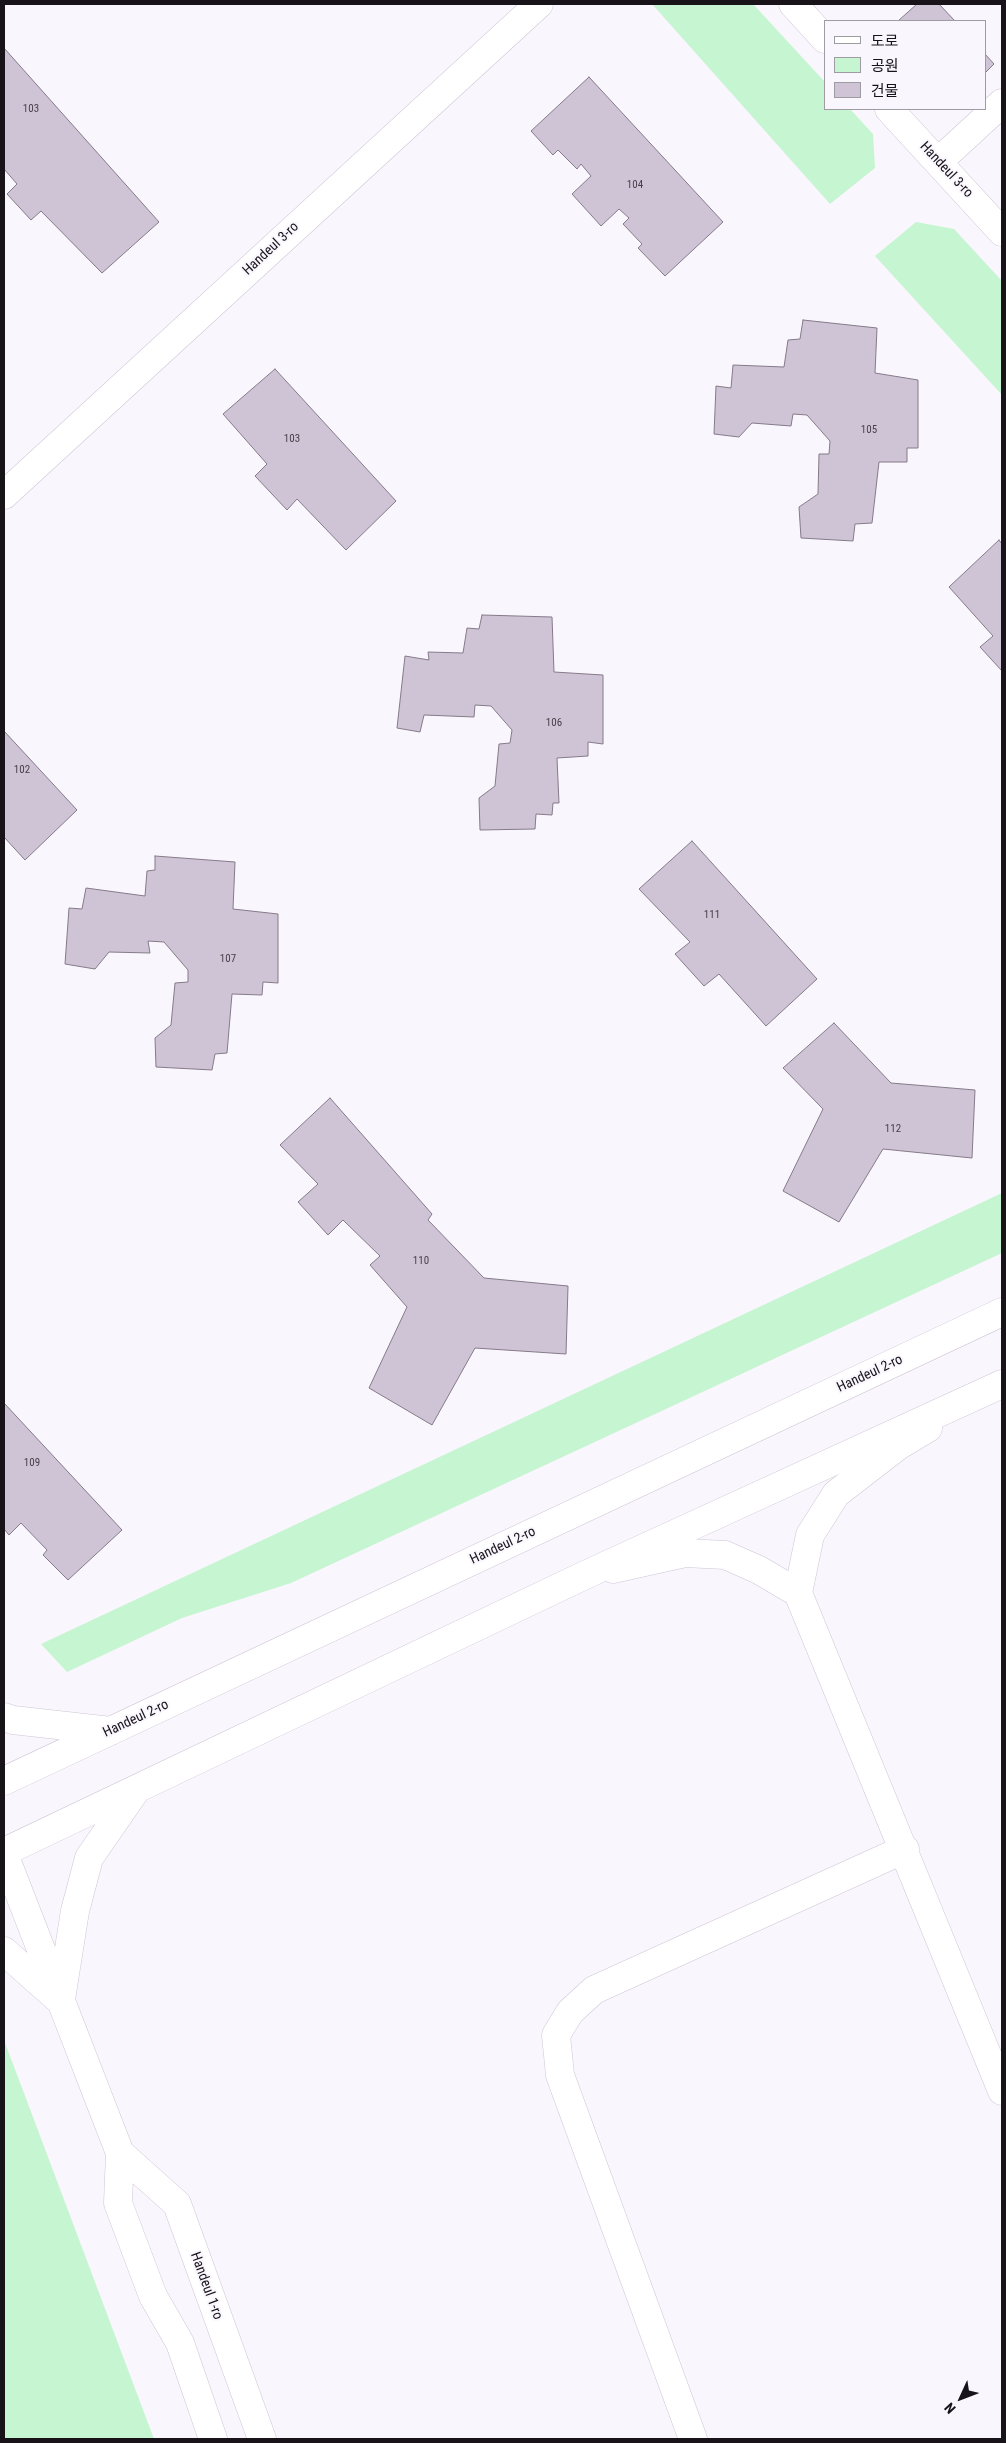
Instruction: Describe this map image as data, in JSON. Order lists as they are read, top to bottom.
{
  "streets": {
    "street": ["Handeul 3-ro", "Handeul 2-ro", "Handeul 1-ro"]
  },
  "house_numbers": [
    "103",
    "104",
    "105",
    "103",
    "106",
    "102",
    "111",
    "107",
    "112",
    "110",
    "109"
  ],
  "legend": ["도로", "공원", "건물"],
  "north": "bottom left"
}
